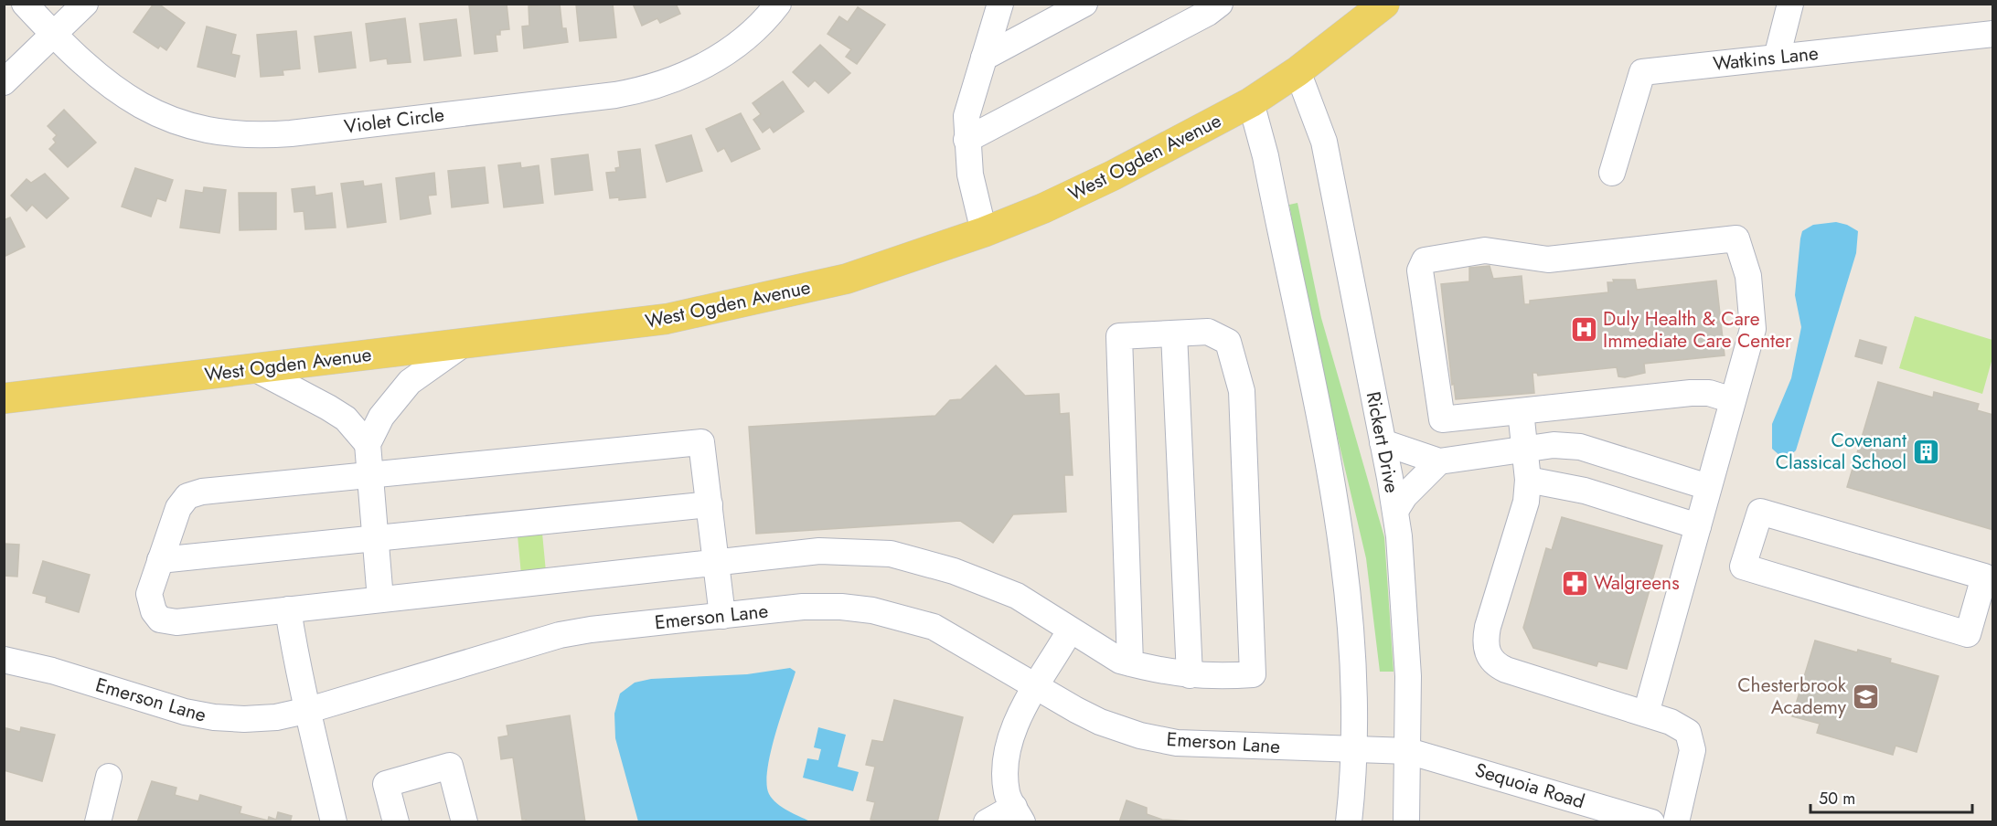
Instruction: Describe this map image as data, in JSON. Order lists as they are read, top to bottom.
{
  "streets": {
    "main road": ["West Ogden Avenue"],
    "street": [
      "Watkins Lane",
      "Violet Circle",
      "Rickert Drive",
      "Emerson Lane",
      "Sequoia Road"
    ]
  },
  "crossings": [
    ["West Ogden Avenue", "Rickert Drive"],
    ["Rickert Drive", "Emerson Lane"],
    ["Rickert Drive", "Sequoia Road"],
    ["Emerson Lane", "Sequoia Road"]
  ],
  "places": {
    "hospital": ["Duly Health & Care Immediate Care Center"],
    "building": ["Covenant Classical School"],
    "pharmacy": ["Walgreens"],
    "school or university": ["Chesterbrook Academy"]
  },
  "scale_bar": "50 m"
}
